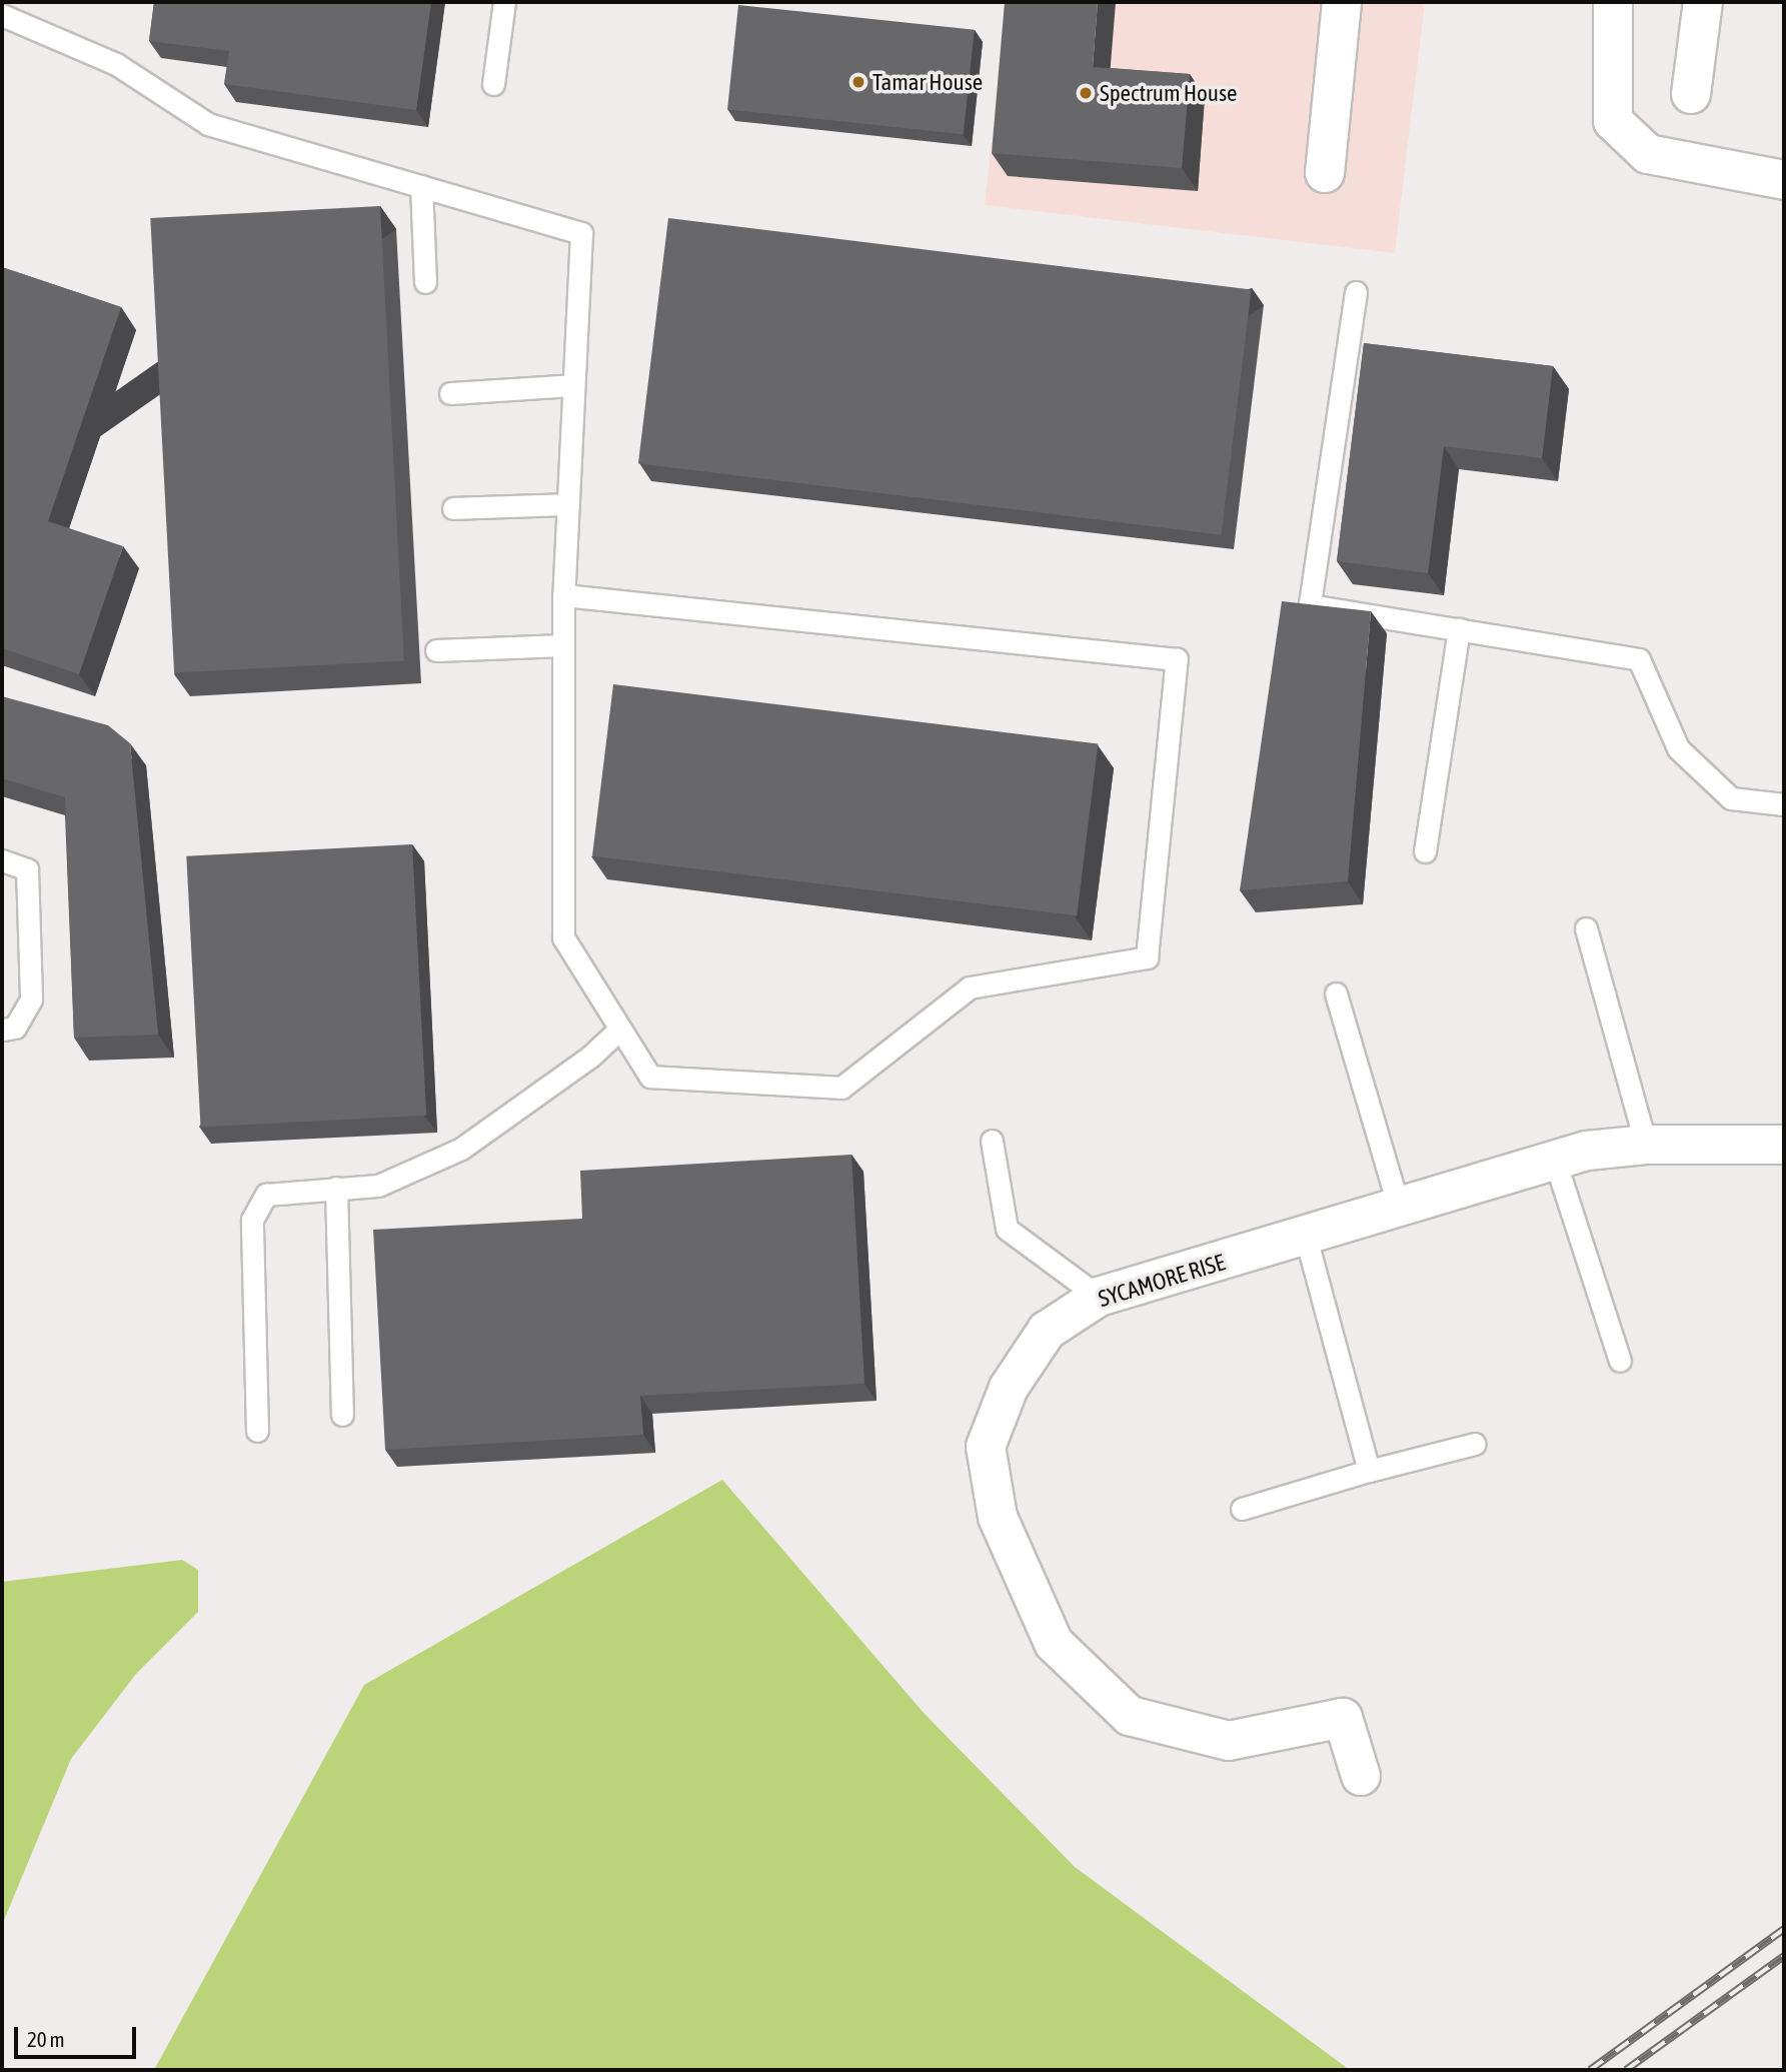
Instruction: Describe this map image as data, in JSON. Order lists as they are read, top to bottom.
{
  "streets": {
    "street": ["SYCAMORE RISE"]
  },
  "places": ["Tamar House", "Spectrum House"],
  "scale_bar": "20 m"
}
